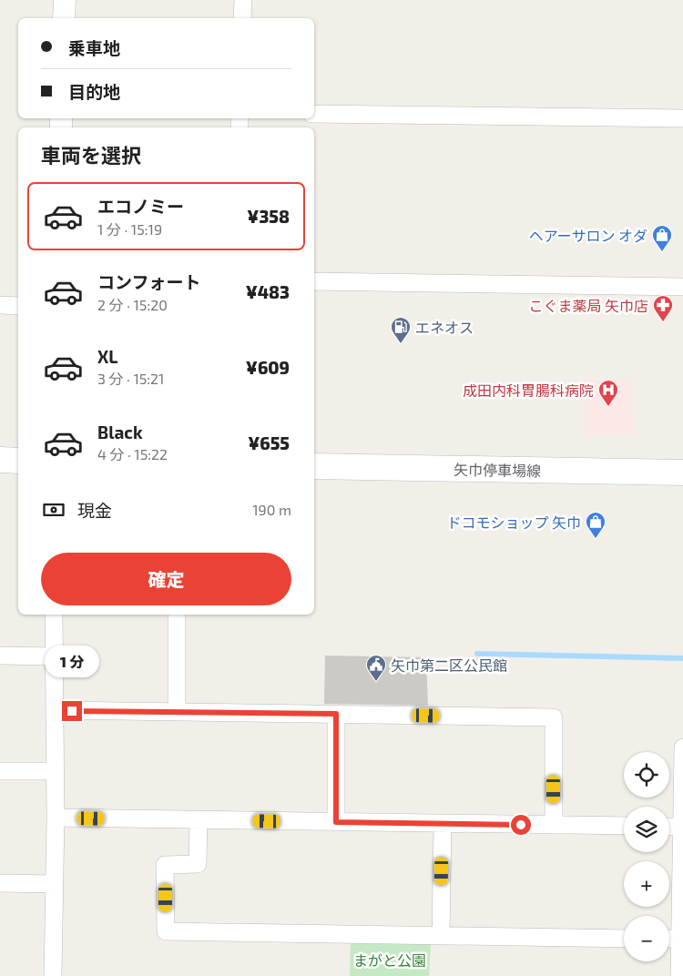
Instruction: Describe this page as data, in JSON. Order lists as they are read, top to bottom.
{
  "streets": {
    "main road": ["矢巾停車場線"]
  },
  "parks": ["まがと公園"],
  "places": {
    "shop": ["ヘアーサロン オダ", "ドコモショップ 矢巾"],
    "pharmacy": ["こぐま薬局 矢巾店"],
    "fuel station": ["エネオス"],
    "hospital": ["成田内科胃腸科病院"],
    "public building": ["矢巾第二区公民館"]
  },
  "page": {
    "banner": ["乗車地", "目的地"],
    "heading": "車両を選択",
    "list": [
      {
        "name": "エコノミー",
        "note": "1 分 · 15:19",
        "value": "¥358"
      },
      {
        "name": "コンフォート",
        "note": "2 分 · 15:20",
        "value": "¥483"
      },
      {
        "name": "XL",
        "note": "3 分 · 15:21",
        "value": "¥609"
      },
      {
        "name": "Black",
        "note": "4 分 · 15:22",
        "value": "¥655"
      }
    ],
    "pay": ["現金", "190 m"],
    "buttons": "確定",
    "bubble": "1 分",
    "map_buttons": ["+", "−"]
  }
}
